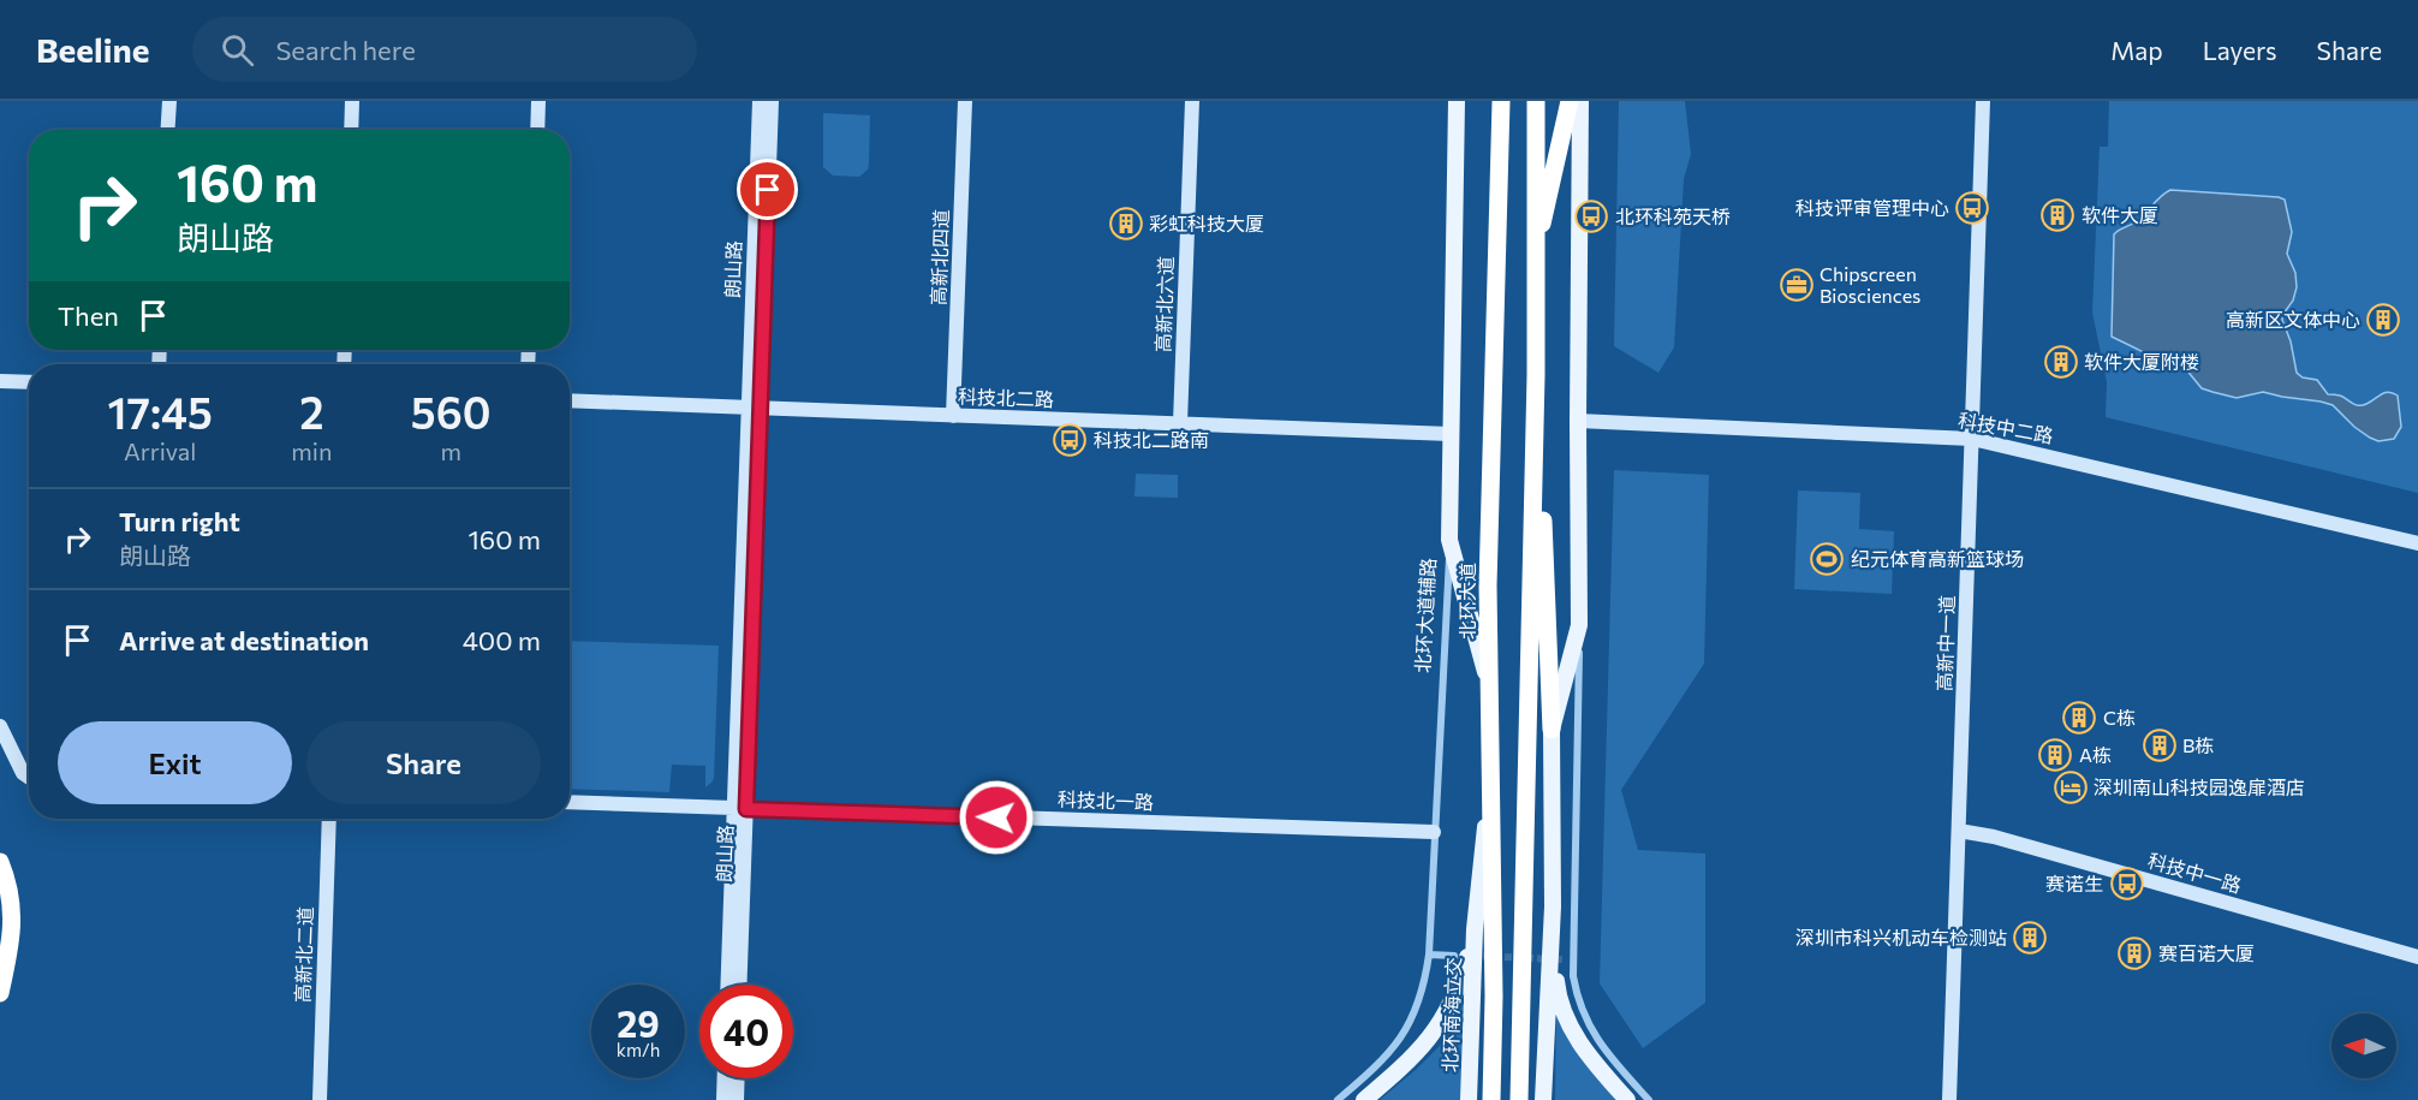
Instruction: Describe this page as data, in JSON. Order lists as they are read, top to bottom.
{
  "streets": {
    "highway": ["北环大道"],
    "main road": ["北环大道辅路", "北环南海立交"],
    "street": [
      "高新北四道",
      "朗山路",
      "高新北六道",
      "科技北二路",
      "科技中二路",
      "高新中一道",
      "科技北一路",
      "科技中一路",
      "高新北二道"
    ]
  },
  "crossings": [
    ["高新北四道", "科技北二路"],
    ["朗山路", "科技北二路"],
    ["朗山路", "科技北一路"],
    ["高新北六道", "科技北二路"],
    ["科技北二路", "北环大道辅路"],
    ["科技中二路", "高新中一道"],
    ["北环大道辅路", "科技北一路"],
    ["高新中一道", "科技中一路"]
  ],
  "places": {
    "bus stop": [
      "科技评审管理中心",
      "北环科苑天桥",
      "科技北二路南",
      "赛诺生"
    ],
    "building": [
      "软件大厦",
      "彩虹科技大厦",
      "高新区文体中心",
      "软件大厦附楼",
      "C栋",
      "B栋",
      "A栋",
      "深圳市科兴机动车检测站",
      "赛百诺大厦"
    ],
    "office": ["Chipscreen Biosciences"],
    "sports": ["纪元体育高新篮球场"],
    "hotel": ["深圳南山科技园逸扉酒店"]
  },
  "north": "left",
  "page": {
    "header": "Beeline",
    "search": "Search here",
    "nav": ["Map", "Layers", "Share"],
    "turn": ["160 m", "朗山路"],
    "then": "Then",
    "eta": [
      "17:45",
      "Arrival",
      "2",
      "min",
      "560",
      "m"
    ],
    "list": [
      {
        "name": "Turn right",
        "note": "朗山路",
        "value": "160 m"
      },
      {
        "name": "Arrive at destination",
        "value": "400 m"
      }
    ],
    "buttons": ["Exit", "Share"],
    "speed": "29 km/h",
    "limit": "40"
  }
}
